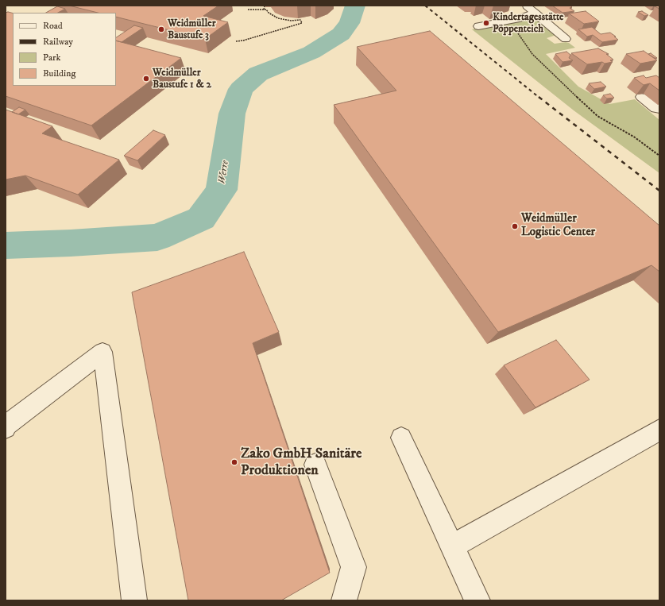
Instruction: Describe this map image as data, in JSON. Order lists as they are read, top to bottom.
{
  "water": ["Werre"],
  "places": [
    "Kindertagesstätte Pöppenteich",
    "Weidmüller Baustufe 3",
    "Weidmüller Baustufe 1 & 2",
    "Weidmüller Logistic Center",
    "Zako GmbH Sanitäre Produktionen"
  ],
  "legend": [
    "Road",
    "Railway",
    "Park",
    "Building"
  ]
}
